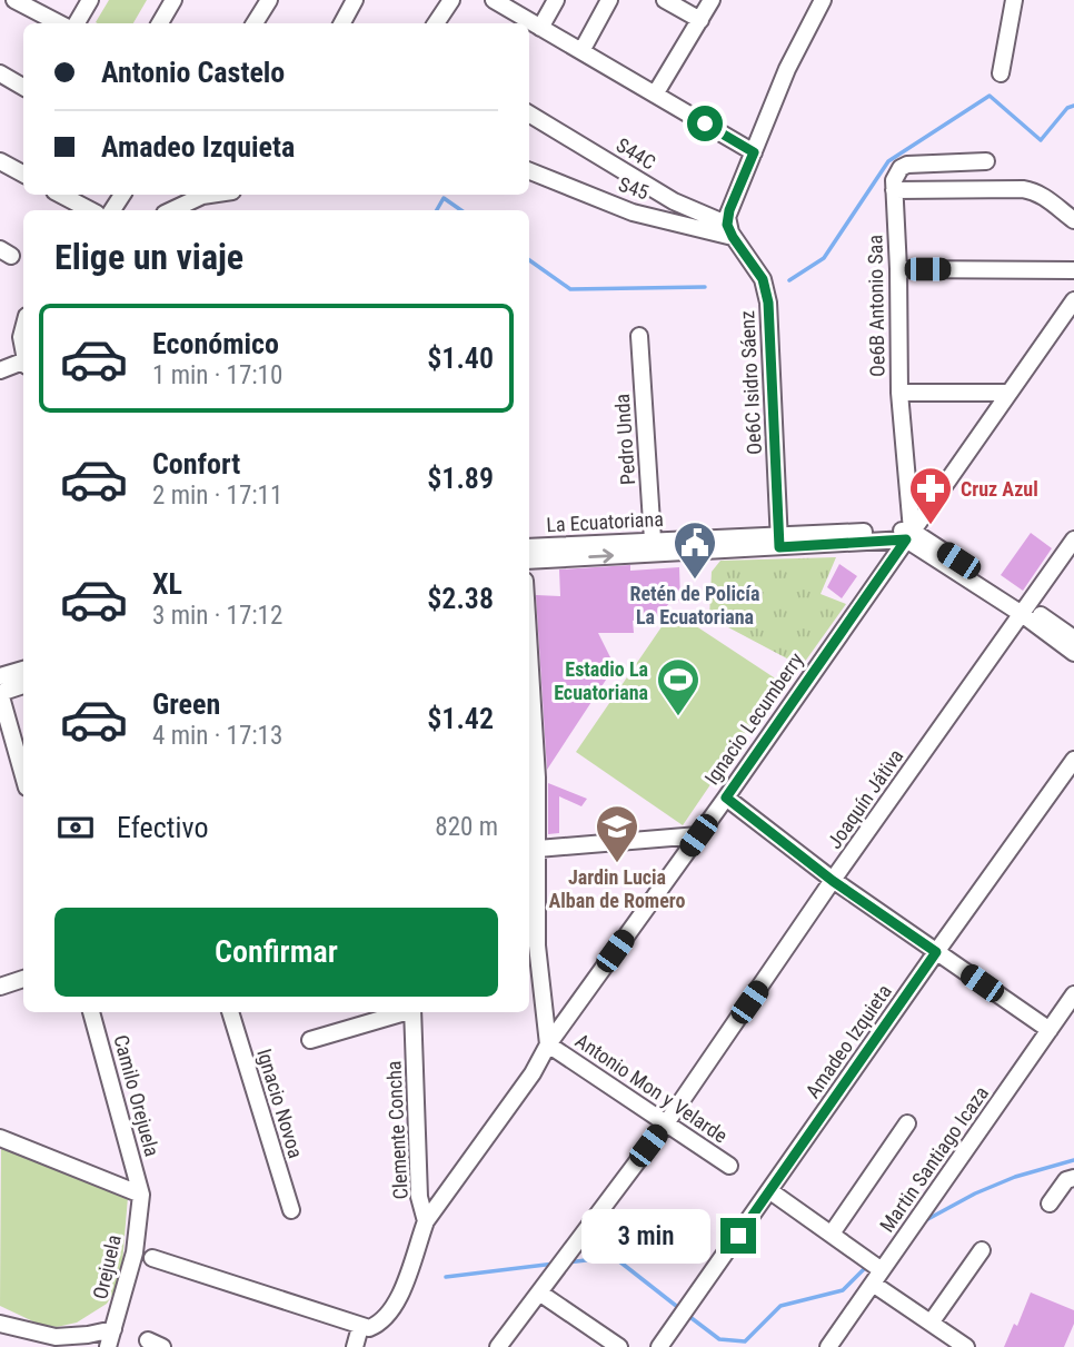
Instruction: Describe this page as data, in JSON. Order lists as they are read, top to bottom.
{
  "streets": {
    "street": [
      "S44C",
      "S45",
      "Oe6B Antonio Saa",
      "Oe6C Isidro Sáenz",
      "Pedro Unda",
      "La Ecuatoriana",
      "Ignacio Lecumberry",
      "Joaquín Játiva",
      "Amadeo Izquieta",
      "Antonio Mon y Velarde",
      "Camilo Orejuela",
      "Ignacio Novoa",
      "Clemente Concha",
      "Martin Santiago Icaza",
      "Orejuela"
    ]
  },
  "crossings": [
    ["S44C", "S45"],
    ["S44C", "Oe6C Isidro Sáenz"],
    ["S45", "Oe6C Isidro Sáenz"],
    ["Oe6B Antonio Saa", "La Ecuatoriana"],
    ["Oe6B Antonio Saa", "Ignacio Lecumberry"],
    ["Oe6C Isidro Sáenz", "La Ecuatoriana"],
    ["Pedro Unda", "La Ecuatoriana"],
    ["La Ecuatoriana", "Ignacio Lecumberry"],
    ["Ignacio Lecumberry", "Antonio Mon y Velarde"],
    ["Ignacio Lecumberry", "Clemente Concha"],
    ["Joaquín Játiva", "Antonio Mon y Velarde"],
    ["Camilo Orejuela", "Orejuela"]
  ],
  "places": {
    "pharmacy": ["Cruz Azul"],
    "public building": ["Retén de Policía La Ecuatoriana"],
    "sports": ["Estadio La Ecuatoriana"],
    "school or university": ["Jardin Lucia Alban de Romero"]
  },
  "page": {
    "banner": ["Antonio Castelo", "Amadeo Izquieta"],
    "heading": "Elige un viaje",
    "list": [
      {
        "name": "Económico",
        "note": "1 min · 17:10",
        "value": "$1.40"
      },
      {
        "name": "Confort",
        "note": "2 min · 17:11",
        "value": "$1.89"
      },
      {
        "name": "XL",
        "note": "3 min · 17:12",
        "value": "$2.38"
      },
      {
        "name": "Green",
        "note": "4 min · 17:13",
        "value": "$1.42"
      }
    ],
    "pay": ["Efectivo", "820 m"],
    "buttons": "Confirmar",
    "bubble": "3 min"
  }
}
